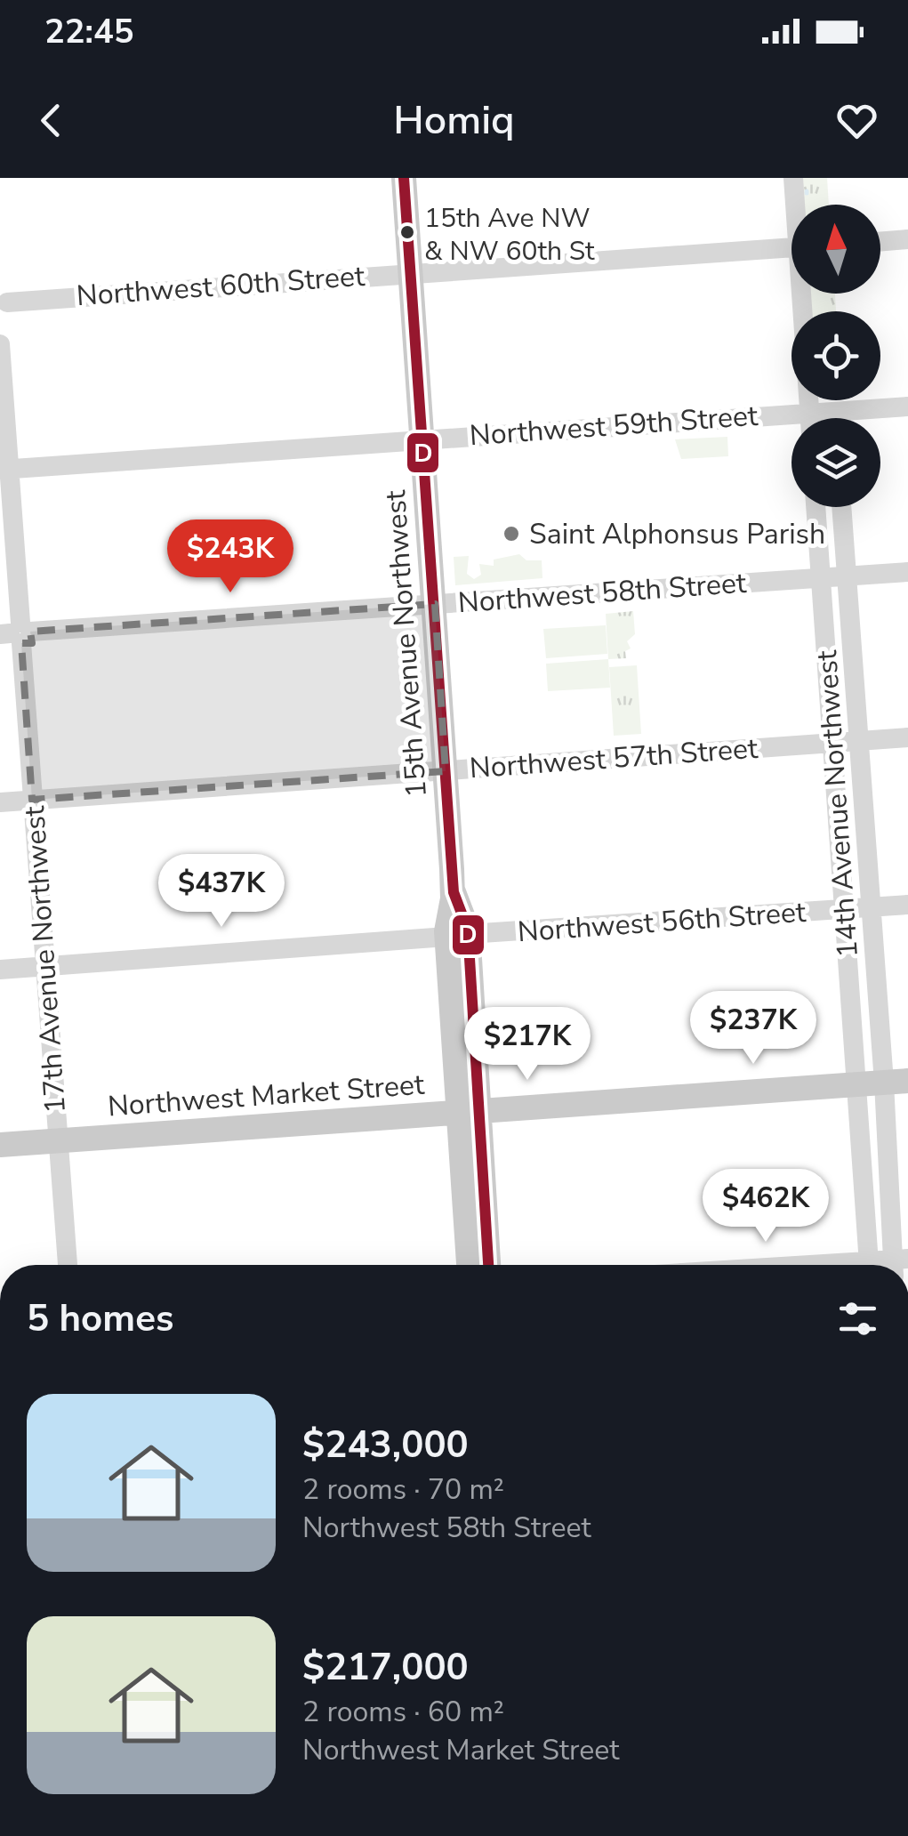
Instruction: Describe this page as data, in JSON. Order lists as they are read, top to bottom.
{
  "streets": {
    "main road": ["15th Avenue Northwest", "Northwest Market Street"],
    "street": [
      "Northwest 60th Street",
      "Northwest 59th Street",
      "Northwest 58th Street",
      "Northwest 57th Street",
      "14th Avenue Northwest",
      "Northwest 56th Street",
      "17th Avenue Northwest"
    ]
  },
  "crossings": [
    ["Northwest 60th Street", "15th Avenue Northwest"],
    ["Northwest 59th Street", "15th Avenue Northwest"],
    ["Northwest 59th Street", "17th Avenue Northwest"],
    ["Northwest 58th Street", "15th Avenue Northwest"],
    ["Northwest 58th Street", "14th Avenue Northwest"],
    ["Northwest 58th Street", "17th Avenue Northwest"],
    ["15th Avenue Northwest", "Northwest 57th Street"],
    ["15th Avenue Northwest", "Northwest 56th Street"],
    ["15th Avenue Northwest", "Northwest Market Street"],
    ["Northwest 57th Street", "14th Avenue Northwest"],
    ["Northwest 57th Street", "17th Avenue Northwest"],
    ["14th Avenue Northwest", "Northwest 56th Street"],
    ["14th Avenue Northwest", "Northwest Market Street"],
    ["Northwest 56th Street", "17th Avenue Northwest"],
    ["17th Avenue Northwest", "Northwest Market Street"]
  ],
  "places": ["15th Ave NW & NW 60th St", "Saint Alphonsus Parish"],
  "lines": ["transit line D"],
  "north": "top",
  "page": {
    "status": "22:45",
    "header": "Homiq",
    "price": [
      "$243K",
      "$437K",
      "$237K",
      "$217K",
      "$462K"
    ],
    "heading": "5 homes",
    "list": [
      {
        "name": "$243,000",
        "note": "2 rooms · 70 m² · Northwest 58th Street"
      },
      {
        "name": "$217,000",
        "note": "2 rooms · 60 m² · Northwest Market Street"
      }
    ]
  }
}
